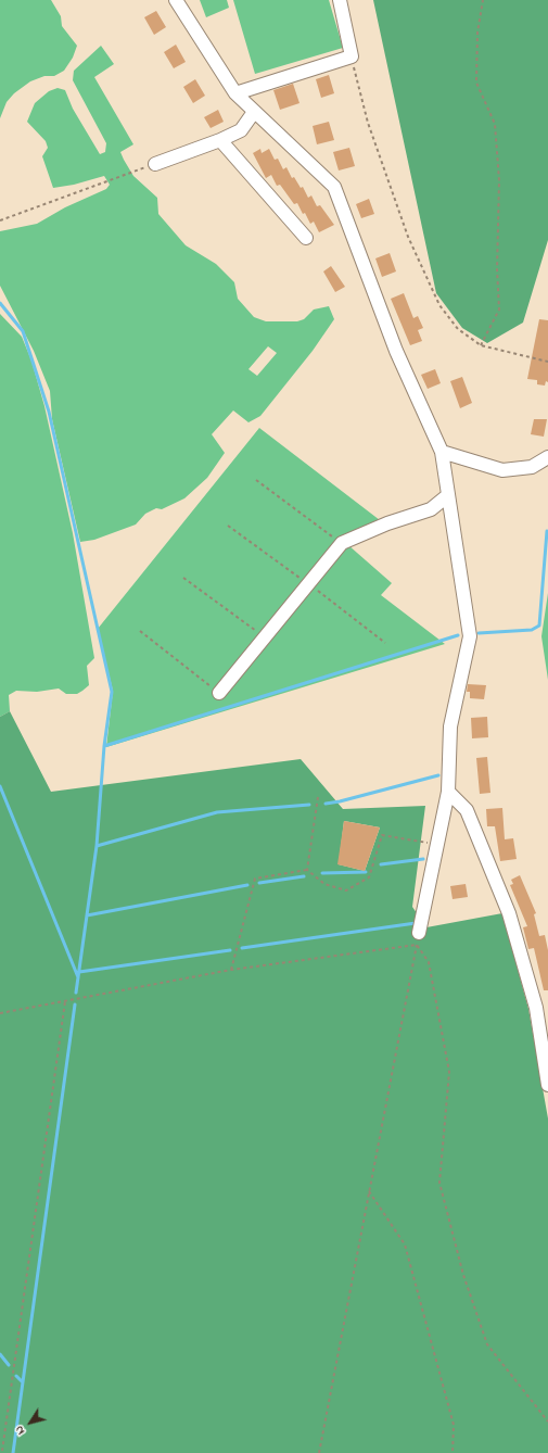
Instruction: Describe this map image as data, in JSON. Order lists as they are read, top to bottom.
{
  "north": "bottom left"
}
